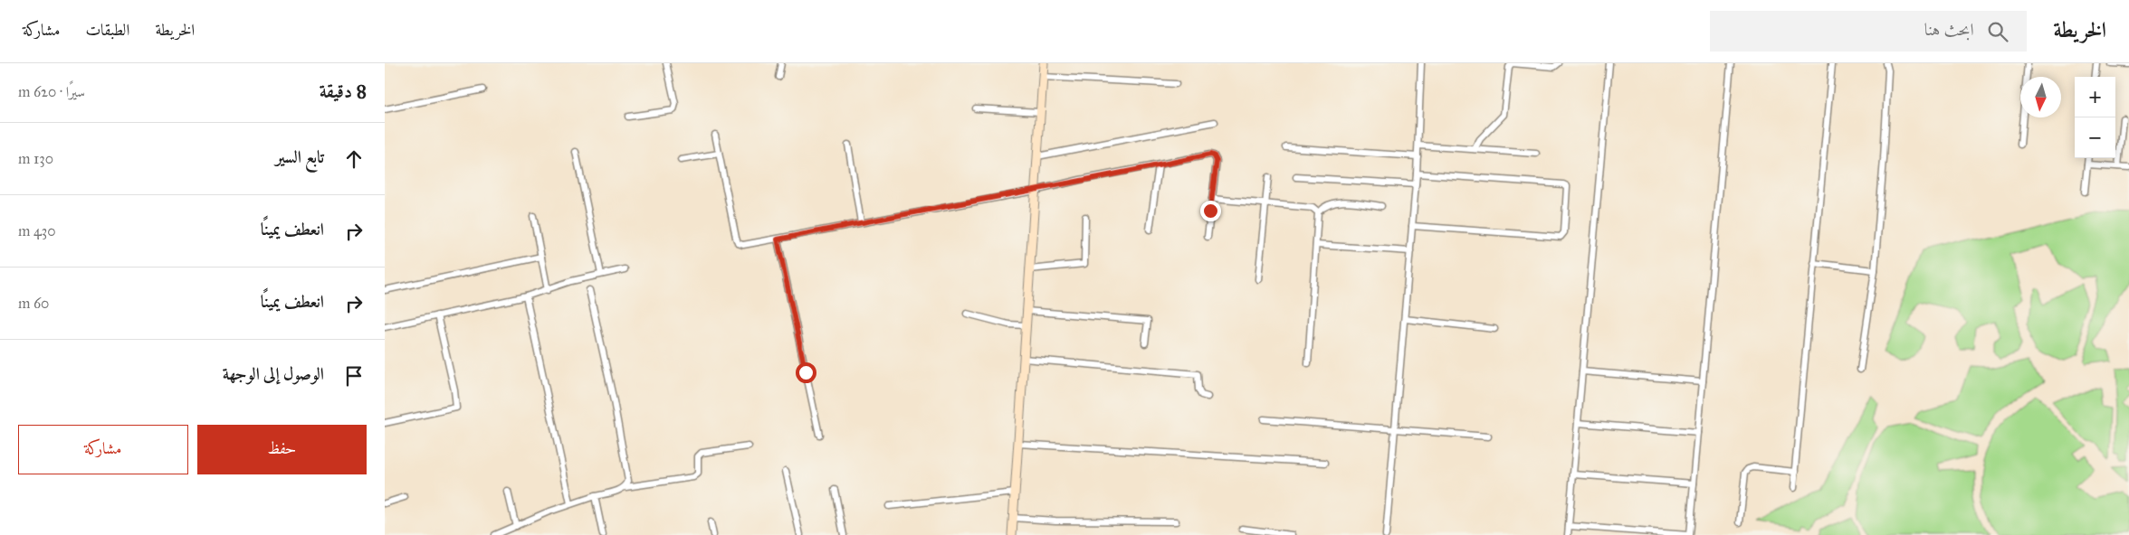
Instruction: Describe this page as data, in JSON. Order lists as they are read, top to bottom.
{
  "north": "bottom",
  "page": {
    "header": "الخريطة",
    "search": "ابحث هنا",
    "nav": ["الخريطة", "الطبقات", "مشاركة"],
    "heading": ["8 دقيقة", "سيرًا · 620 m"],
    "map_buttons": ["+", "−"],
    "list": [
      ["تابع السير", "130 m"],
      ["انعطف يمينًا", "430 m"],
      ["انعطف يمينًا", "60 m"],
      "الوصول إلى الوجهة"
    ],
    "buttons": ["حفظ", "مشاركة"]
  }
}
